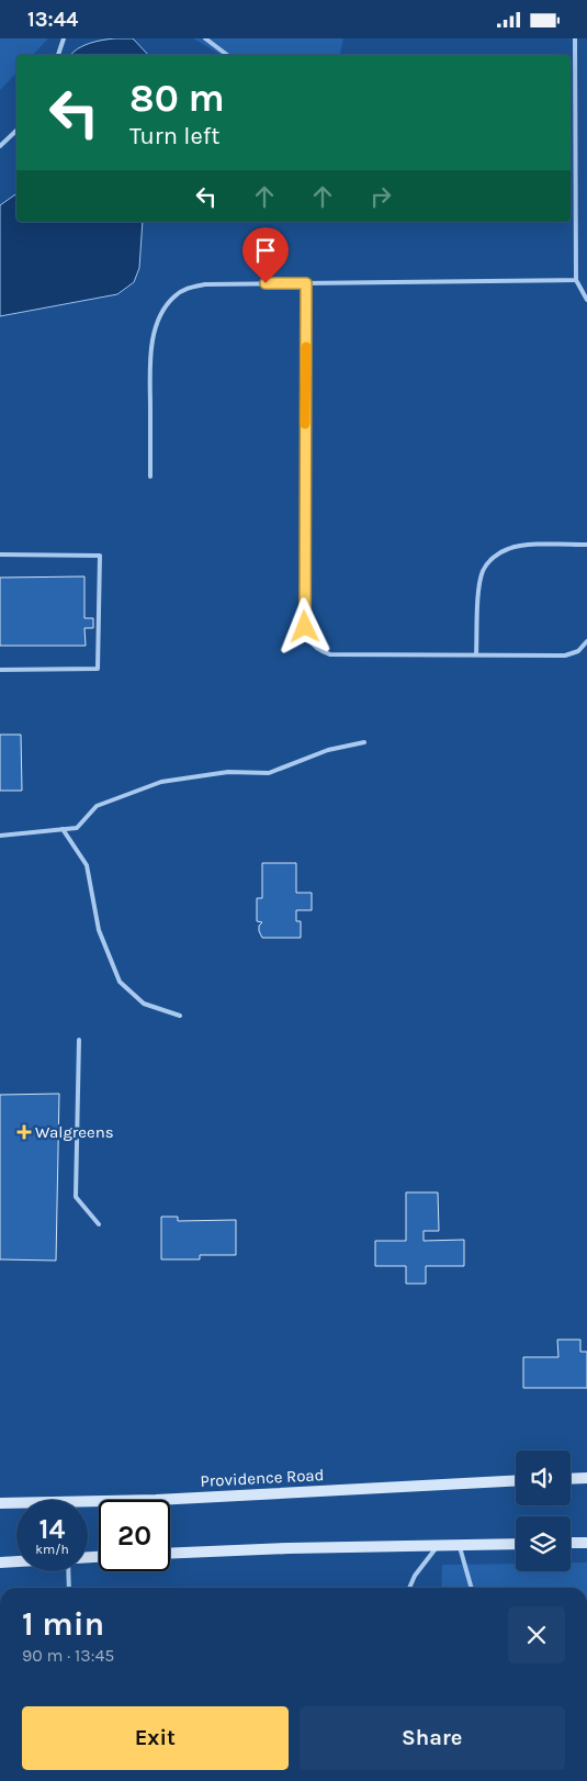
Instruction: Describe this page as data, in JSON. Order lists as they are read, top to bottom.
{
  "streets": {
    "main road": ["Providence Road"]
  },
  "places": {
    "health": ["Walgreens"]
  },
  "page": {
    "status": "13:44",
    "turn": ["80 m", "Turn left"],
    "speed": "14 km/h",
    "limit": "20",
    "heading": ["1 min", "90 m · 13:45"],
    "buttons": ["Exit", "Share"]
  }
}
